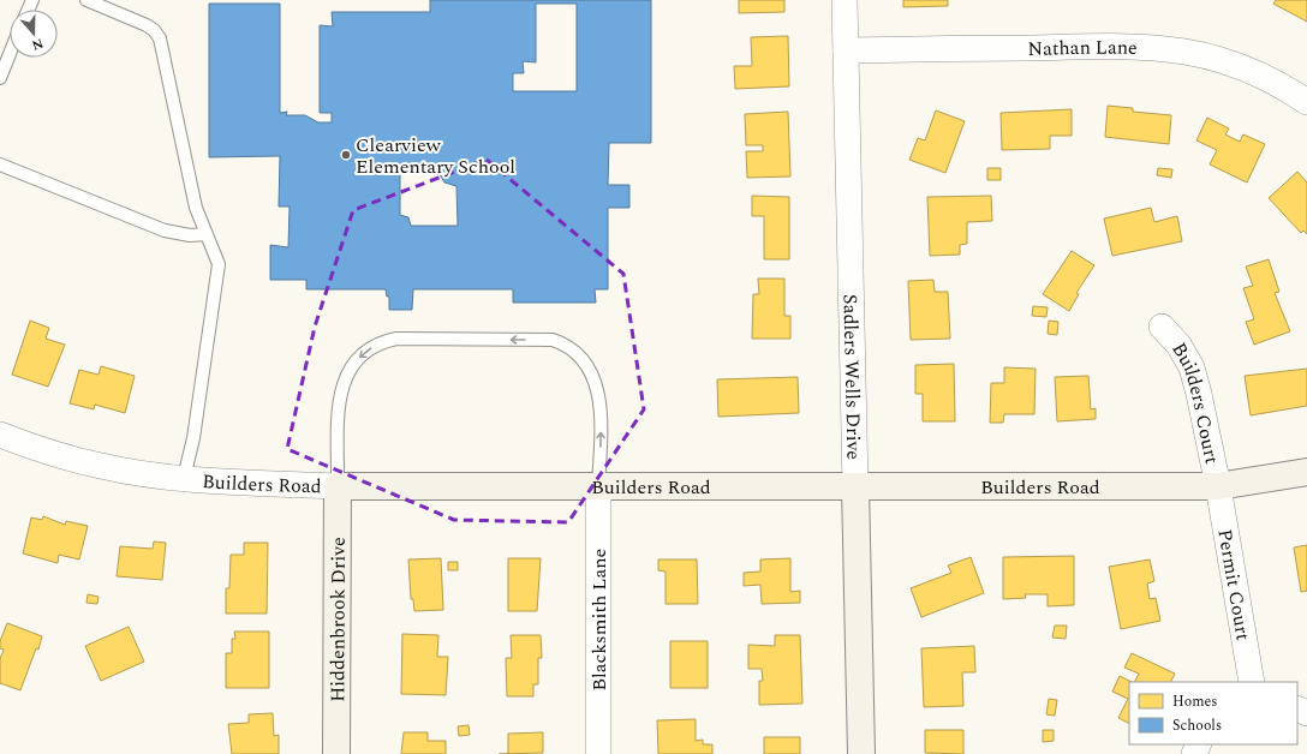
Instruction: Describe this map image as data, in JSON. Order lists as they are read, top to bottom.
{
  "streets": {
    "street": [
      "Nathan Lane",
      "Sadlers Wells Drive",
      "Builders Court",
      "Builders Road",
      "Permit Court",
      "Hiddenbrook Drive",
      "Blacksmith Lane"
    ]
  },
  "crossings": [
    ["Nathan Lane", "Sadlers Wells Drive"],
    ["Sadlers Wells Drive", "Builders Road"],
    ["Builders Court", "Builders Road"],
    ["Builders Court", "Permit Court"],
    ["Builders Road", "Permit Court"],
    ["Builders Road", "Hiddenbrook Drive"],
    ["Builders Road", "Blacksmith Lane"]
  ],
  "places": ["Clearview Elementary School"],
  "legend": ["Homes", "Schools"],
  "north": "bottom"
}
